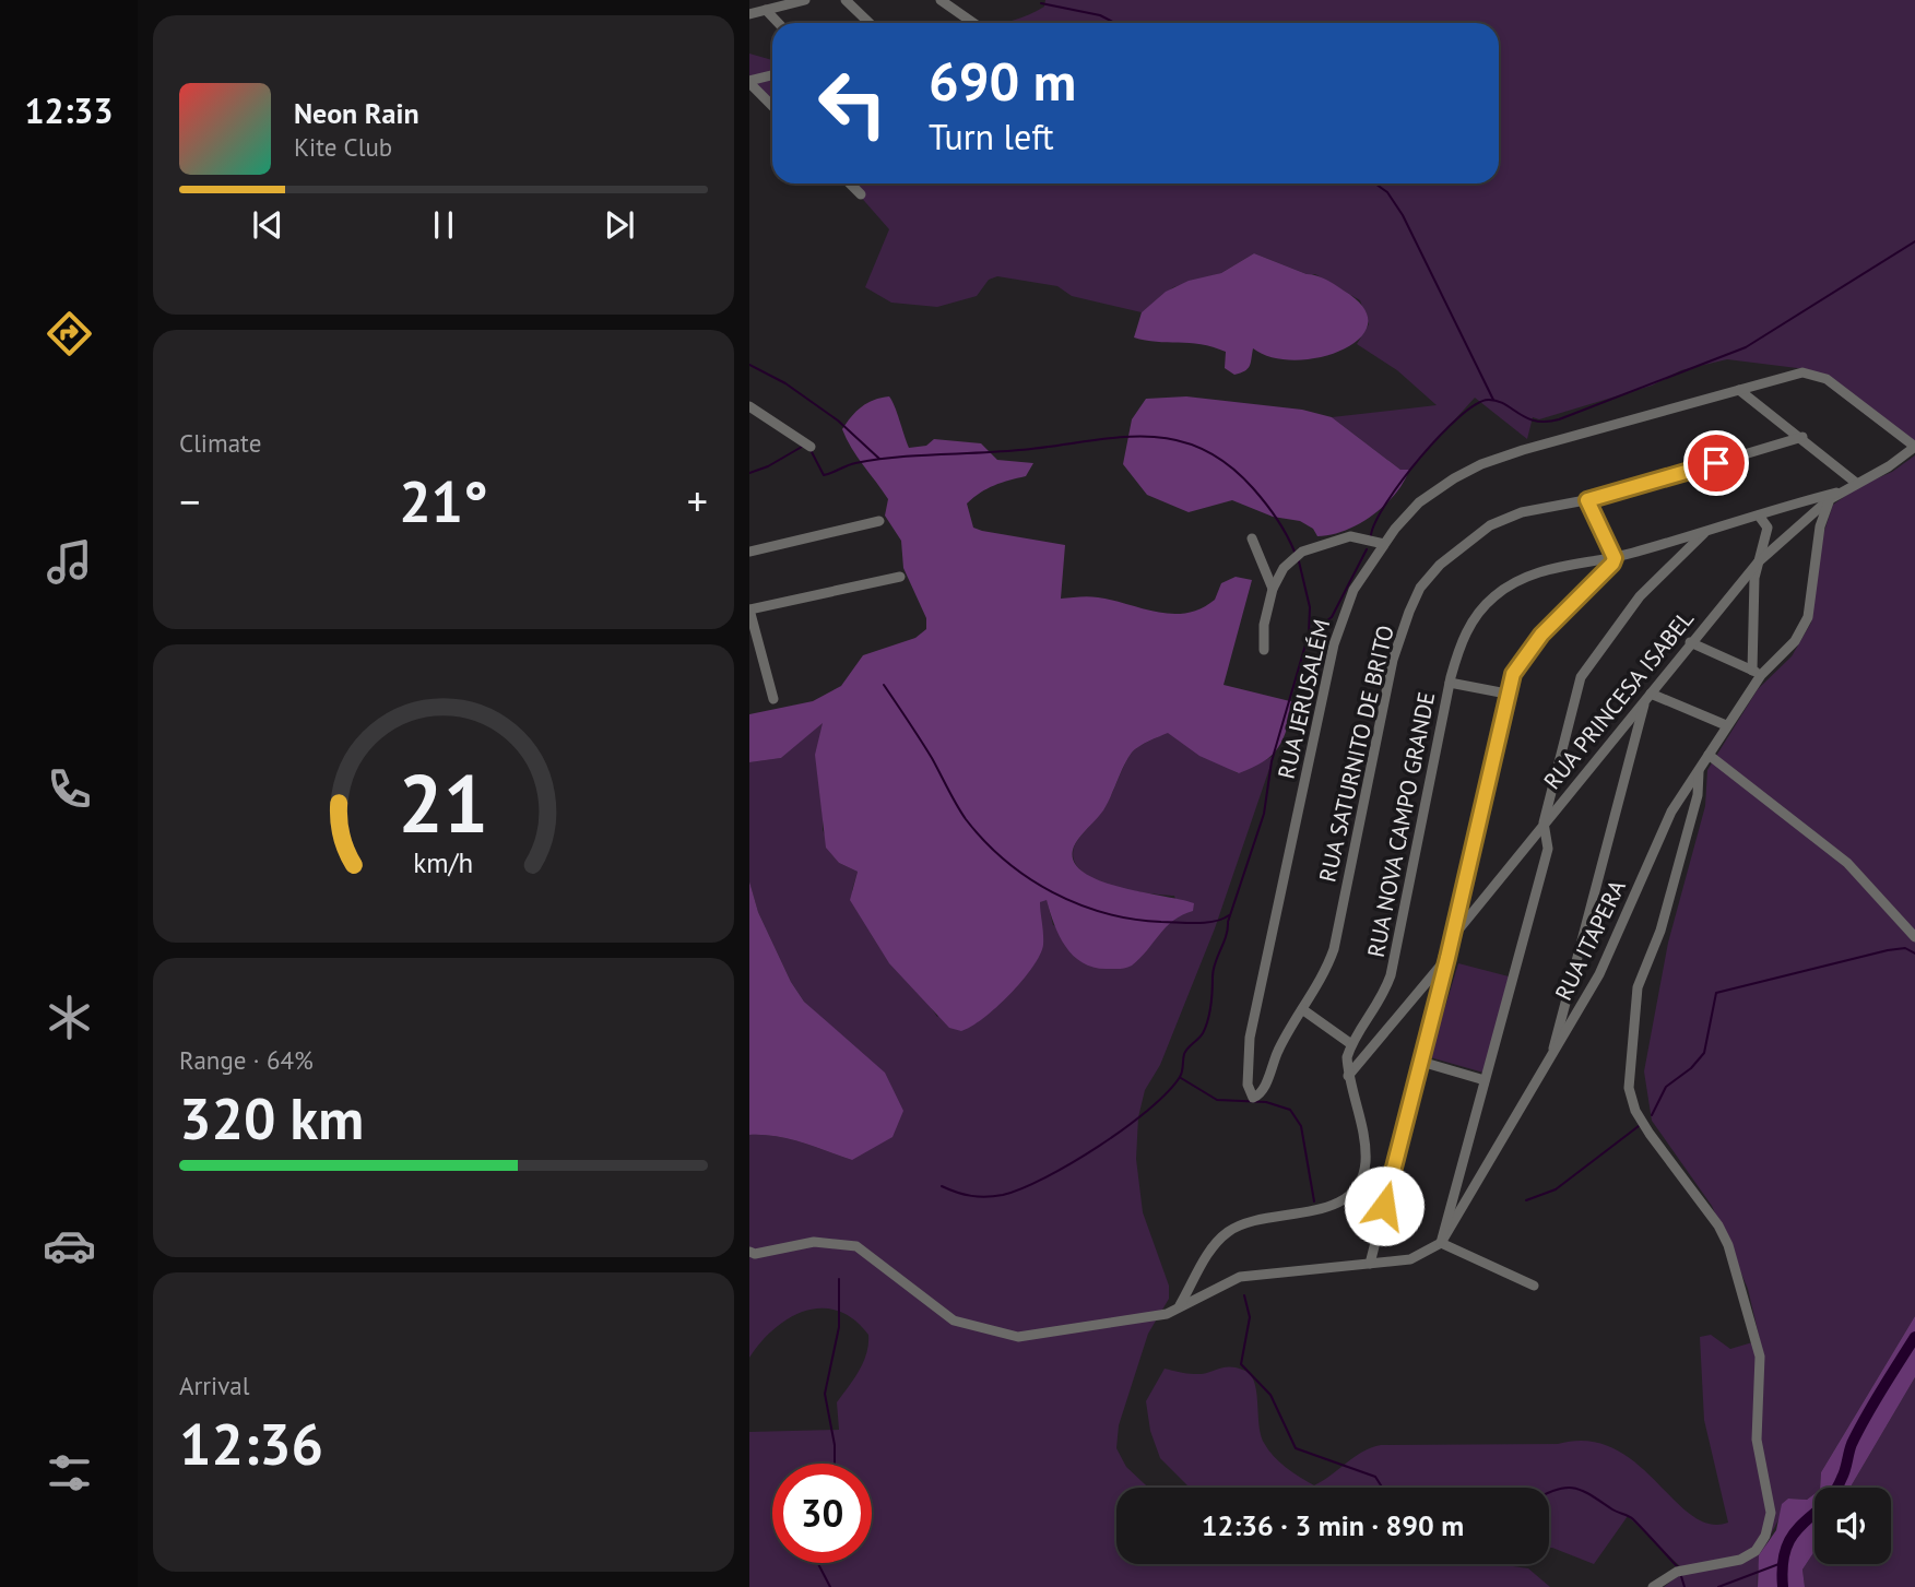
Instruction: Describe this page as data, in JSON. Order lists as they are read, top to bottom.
{
  "streets": {
    "street": [
      "RUA JERUSALÉM",
      "RUA PRINCESA ISABEL",
      "RUA SATURNITO DE BRITO",
      "RUA NOVA CAMPO GRANDE",
      "RUA ITAPERA"
    ]
  },
  "crossings": [
    ["RUA JERUSALÉM", "RUA SATURNITO DE BRITO"],
    ["RUA PRINCESA ISABEL", "RUA NOVA CAMPO GRANDE"],
    ["RUA PRINCESA ISABEL", "RUA ITAPERA"],
    ["RUA NOVA CAMPO GRANDE", "RUA ITAPERA"]
  ],
  "page": {
    "tabs": "12:33",
    "turn": ["690 m", "Turn left"],
    "song": ["Neon Rain", "Kite Club"],
    "tile": [
      "Climate",
      ["Range · 64%", "320 km"],
      ["Arrival", "12:36"]
    ],
    "heat": ["−", "21°", "+"],
    "limit": "30",
    "trip": "12:36 · 3 min · 890 m",
    "gauge": ["21", "km/h"]
  }
}
